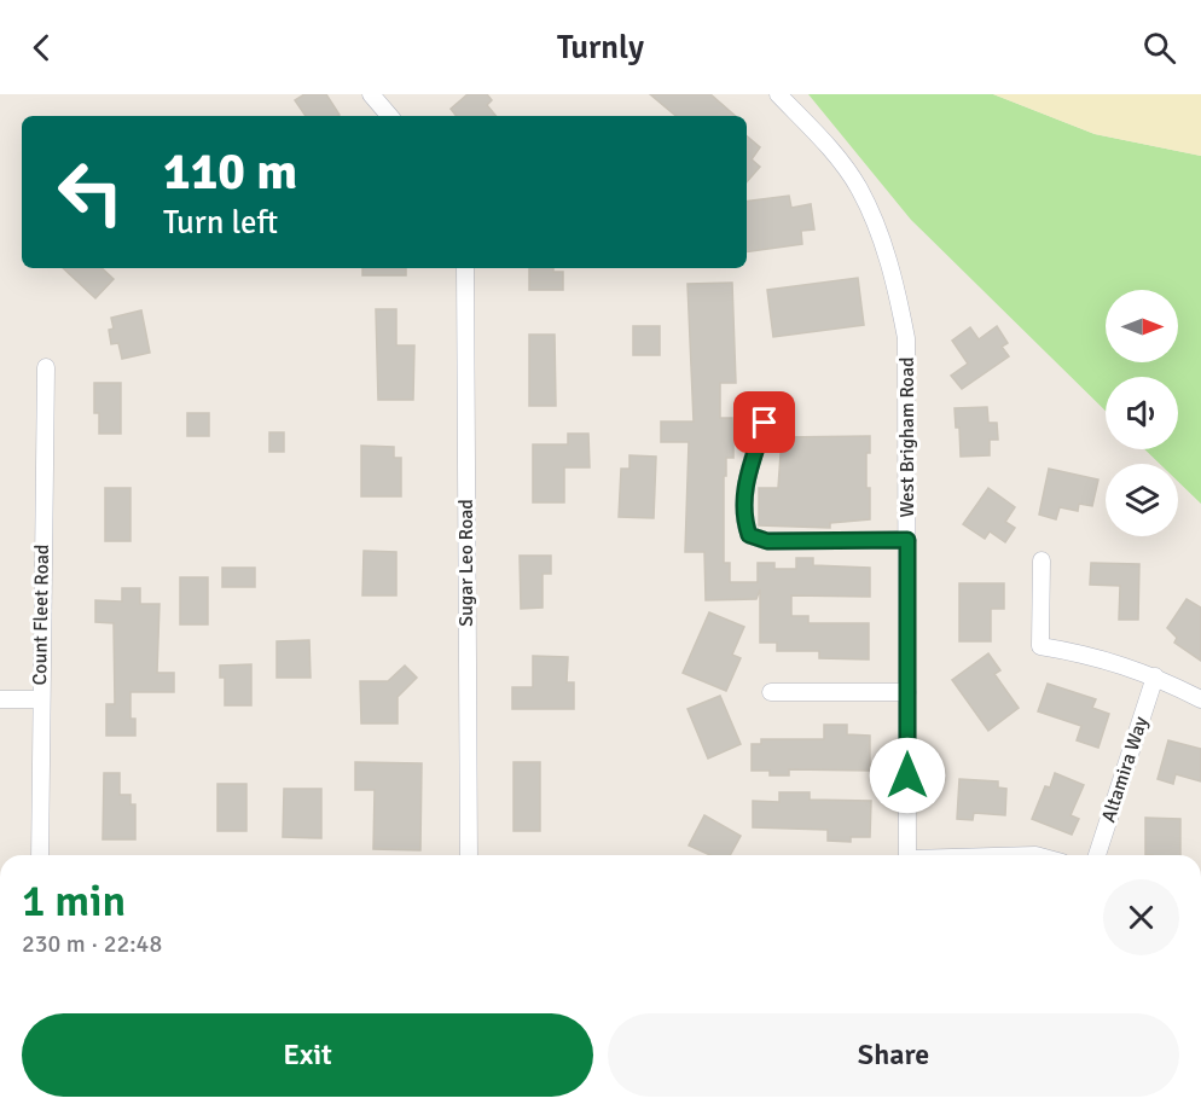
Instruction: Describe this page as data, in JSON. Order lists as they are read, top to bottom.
{
  "streets": {
    "street": [
      "West Brigham Road",
      "Sugar Leo Road",
      "Count Fleet Road",
      "Altamira Way"
    ]
  },
  "north": "right",
  "page": {
    "header": "Turnly",
    "turn": ["110 m", "Turn left"],
    "heading": ["1 min", "230 m · 22:48"],
    "buttons": ["Exit", "Share"]
  }
}
